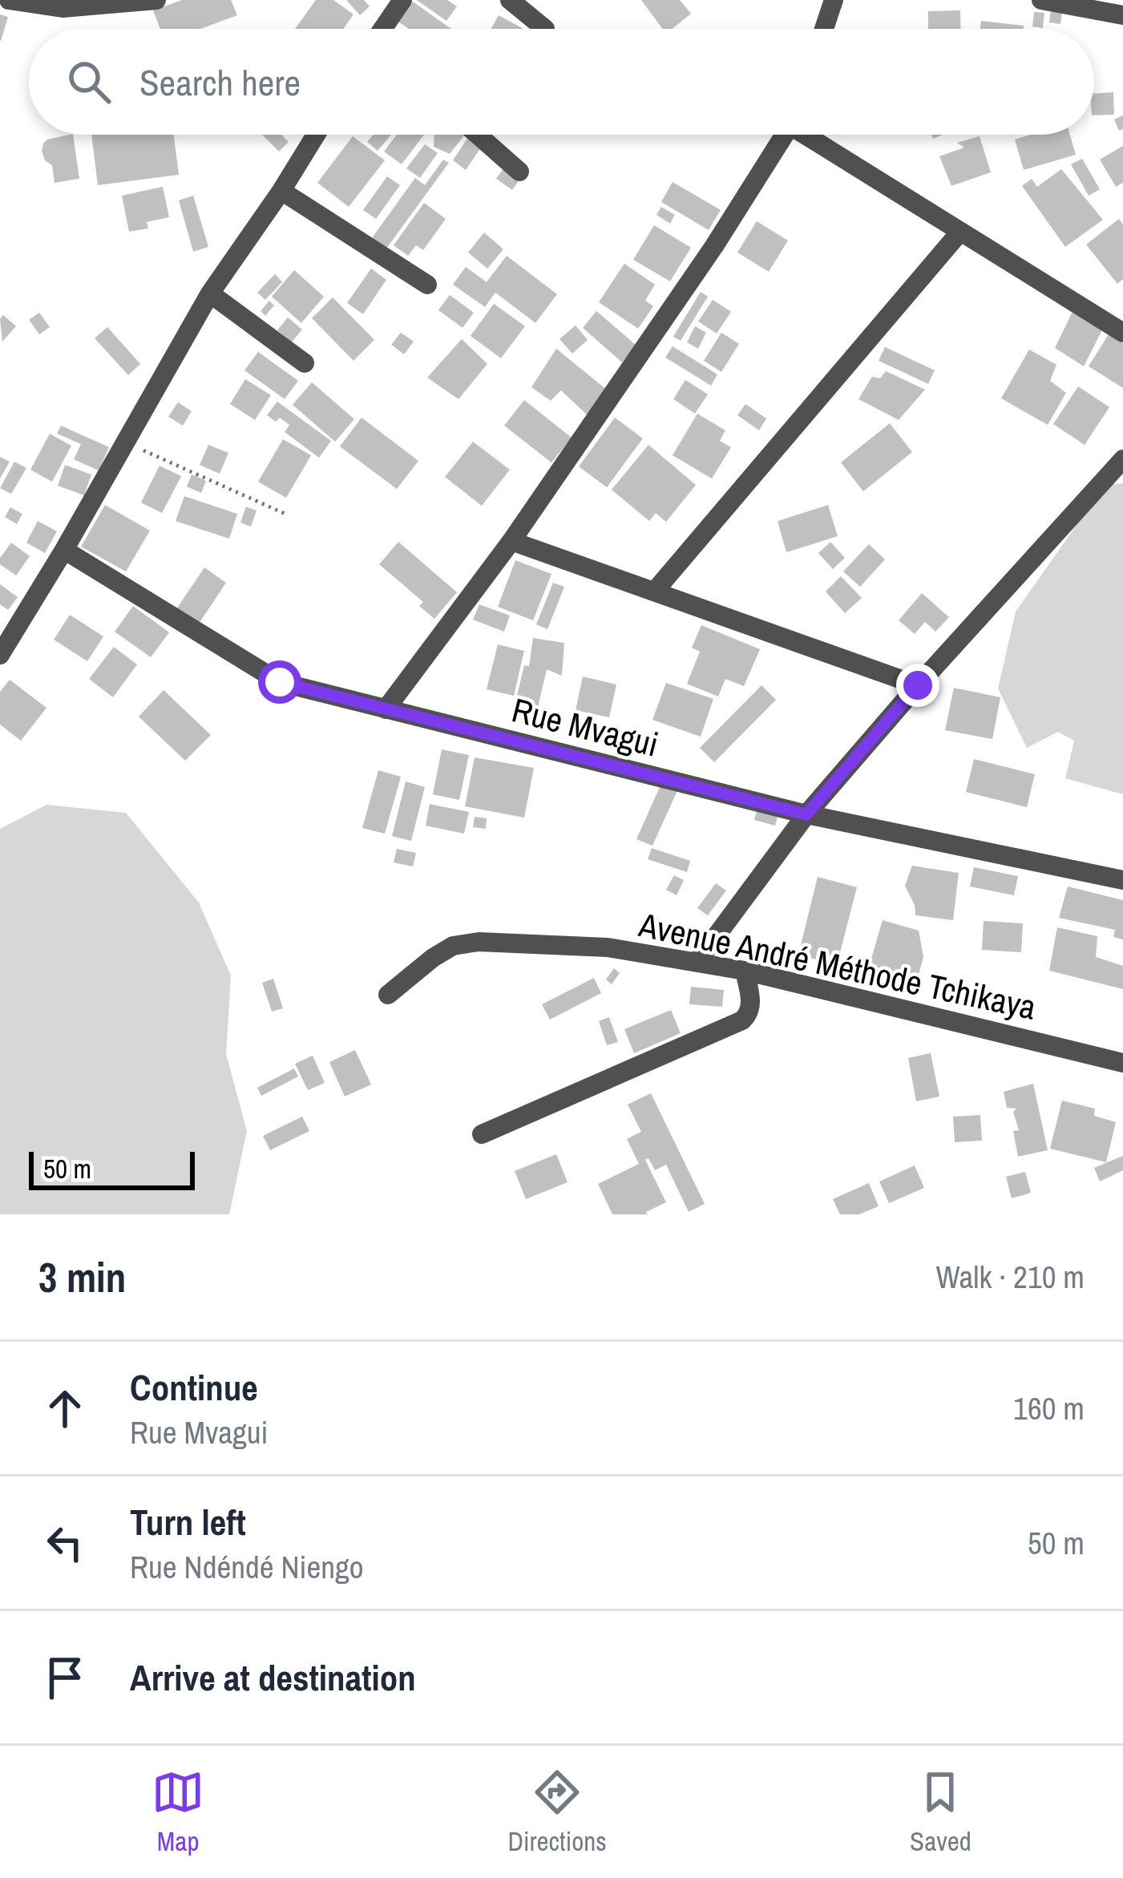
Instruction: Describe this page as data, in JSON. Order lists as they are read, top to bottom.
{
  "streets": {
    "street": ["Rue Mvagui", "Avenue André Méthode Tchikaya"]
  },
  "scale_bar": "50 m",
  "page": {
    "search": "Search here",
    "scale": "50 m",
    "heading": ["3 min", "Walk · 210 m"],
    "list": [
      ["Continue", "Rue Mvagui", "160 m"],
      ["Turn left", "Rue Ndéndé Niengo", "50 m"],
      "Arrive at destination"
    ],
    "nav": ["Map", "Directions", "Saved"]
  }
}
